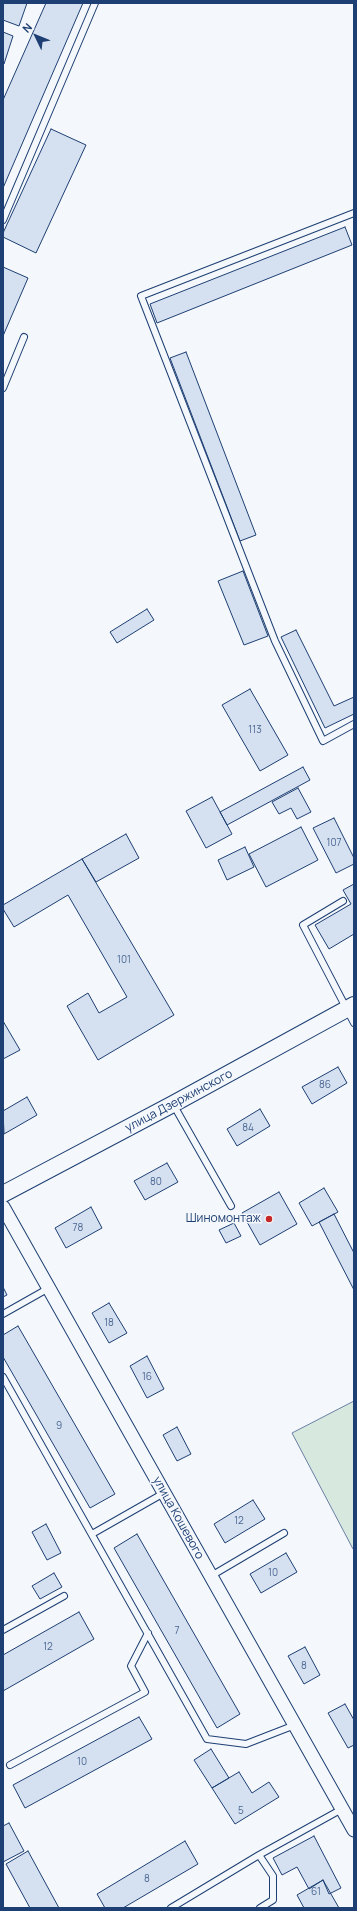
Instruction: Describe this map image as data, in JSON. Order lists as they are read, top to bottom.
{
  "streets": {
    "street": ["улица Дзержинского", "улица Кошевого"]
  },
  "places": ["Шиномонтаж"],
  "house_numbers": [
    "113",
    "107",
    "101",
    "86",
    "84",
    "80",
    "78",
    "18",
    "16",
    "9",
    "12",
    "10",
    "7",
    "12",
    "8",
    "10",
    "5",
    "8",
    "61"
  ],
  "north": "top left"
}
